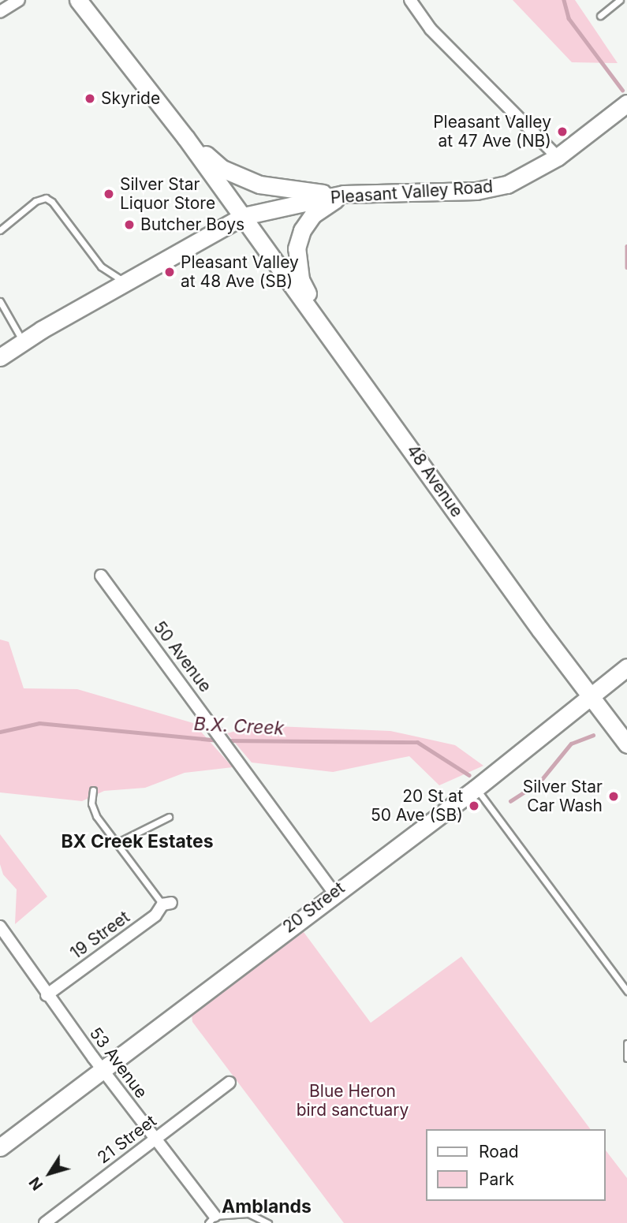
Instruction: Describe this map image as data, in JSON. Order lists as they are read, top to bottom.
{
  "streets": {
    "street": [
      "Pleasant Valley Road",
      "48 Avenue",
      "50 Avenue",
      "20 Street",
      "19 Street",
      "53 Avenue",
      "21 Street"
    ]
  },
  "crossings": [
    ["Pleasant Valley Road", "48 Avenue"],
    ["48 Avenue", "20 Street"],
    ["50 Avenue", "20 Street"],
    ["20 Street", "53 Avenue"],
    ["19 Street", "53 Avenue"],
    ["53 Avenue", "21 Street"]
  ],
  "districts": ["BX Creek Estates", "Amblands"],
  "water": ["B.X. Creek"],
  "parks": ["Blue Heron bird sanctuary"],
  "places": [
    "Skyride",
    "Pleasant Valley at 47 Ave (NB)",
    "Silver Star Liquor Store",
    "Butcher Boys",
    "Pleasant Valley at 48 Ave (SB)",
    "Silver Star Car Wash",
    "20 St at 50 Ave (SB)"
  ],
  "legend": ["Road", "Park"],
  "north": "bottom left"
}
